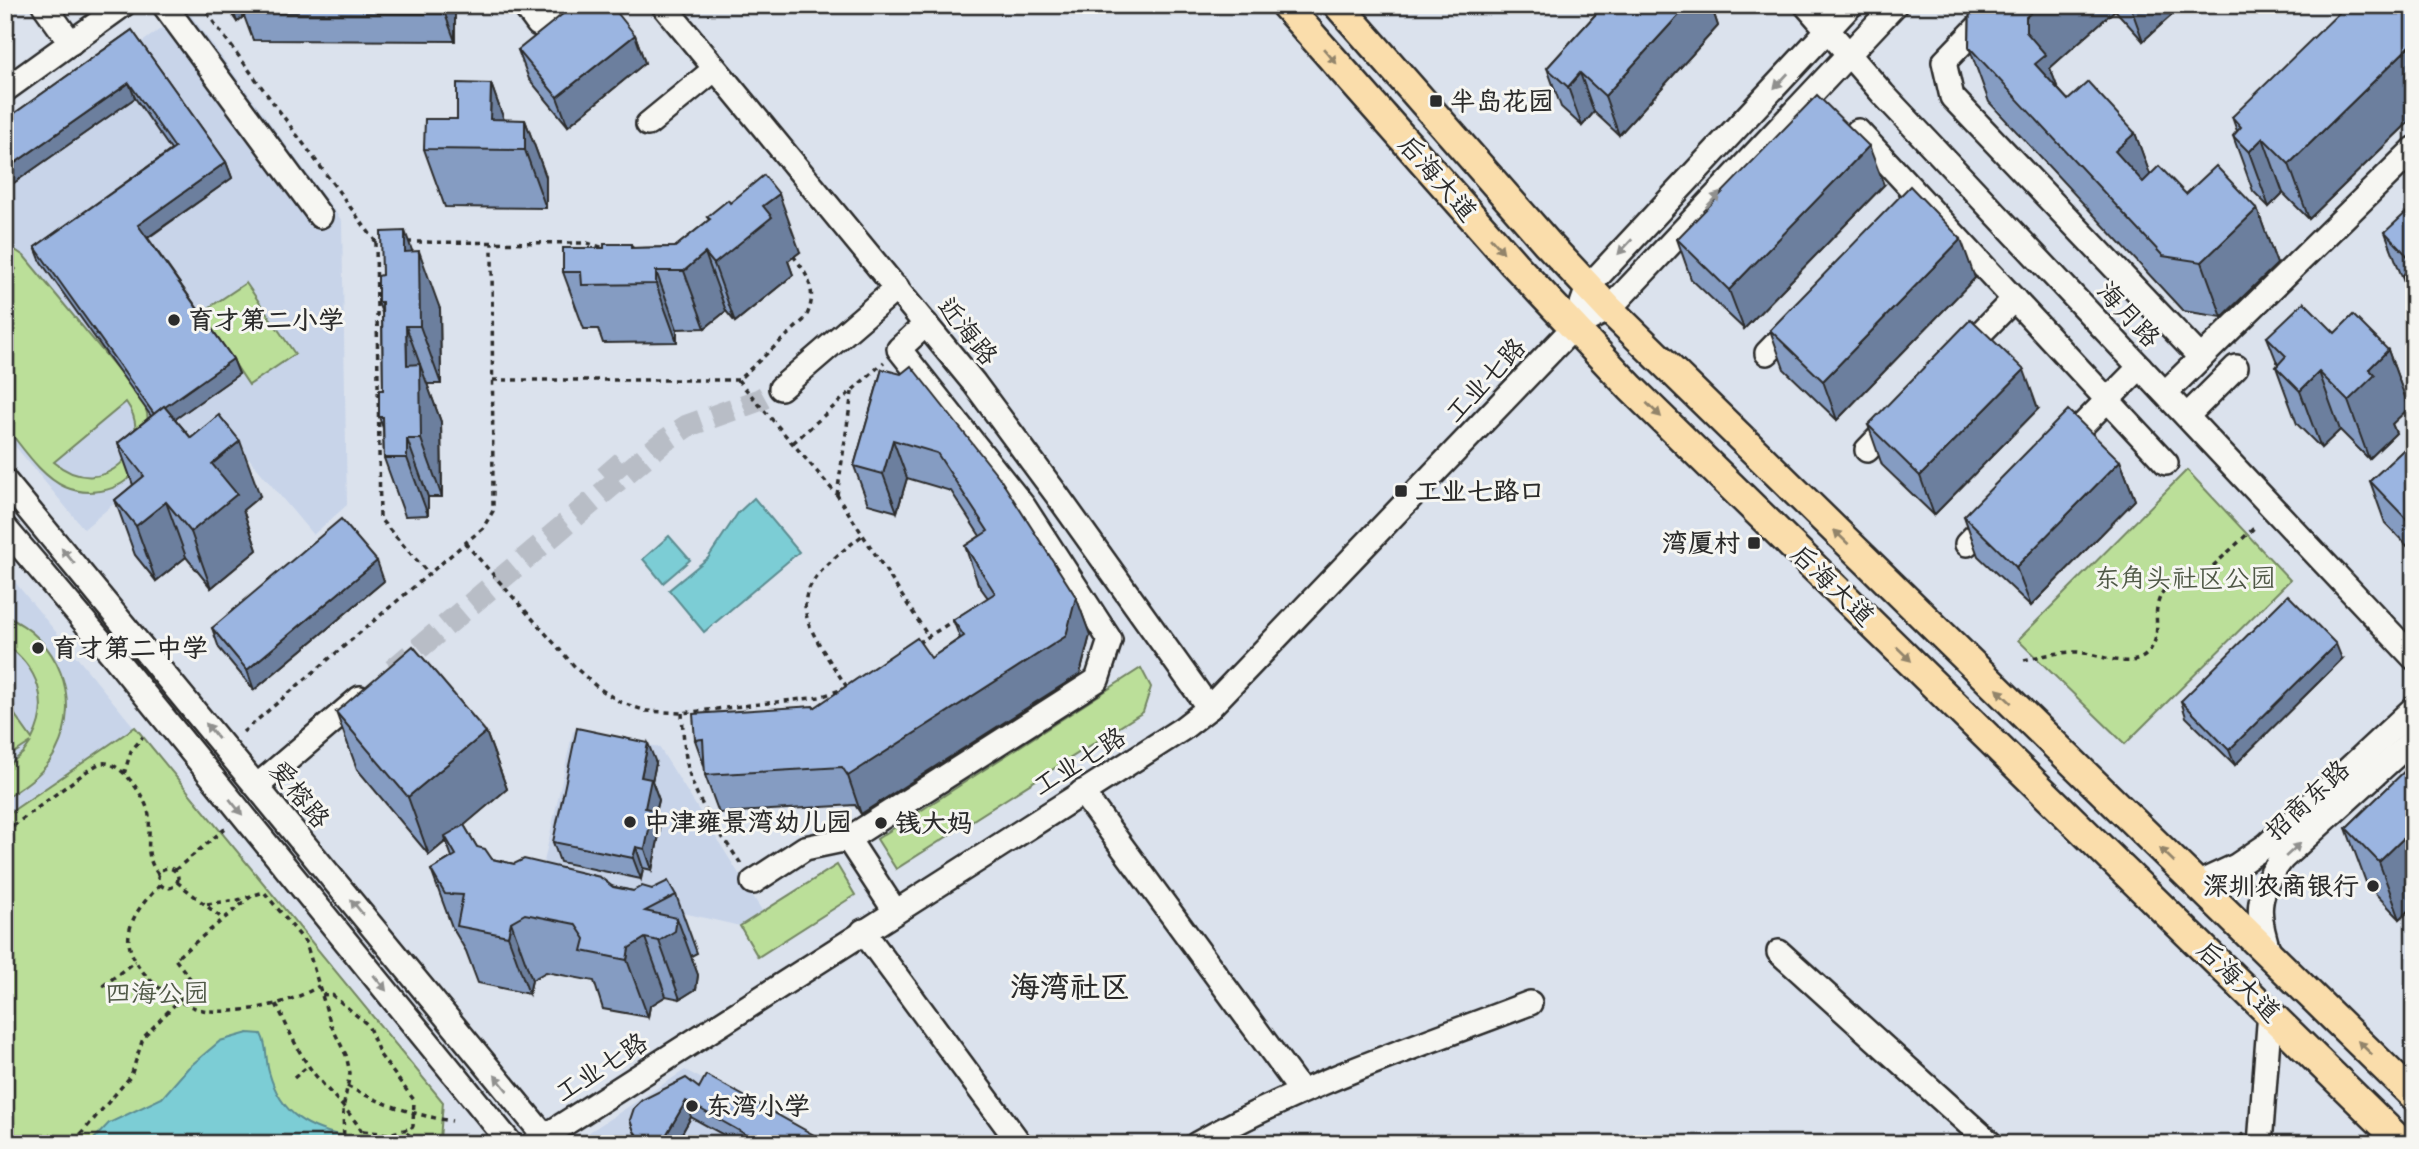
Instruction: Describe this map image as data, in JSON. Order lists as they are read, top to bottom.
{
  "streets": {
    "main road": ["后海大道"],
    "street": [
      "海月路",
      "近海路",
      "工业七路",
      "爱榕路",
      "招商东路"
    ]
  },
  "crossings": [
    ["后海大道", "工业七路"],
    ["后海大道", "招商东路"],
    ["海月路", "工业七路"],
    ["近海路", "工业七路"],
    ["工业七路", "爱榕路"]
  ],
  "districts": ["海湾社区"],
  "parks": ["东角头社区公园", "四海公园"],
  "places": {
    "transit": ["半岛花园", "工业七路口", "湾厦村"],
    "other": [
      "育才第二小学",
      "育才第二中学",
      "中津雍景湾幼儿园",
      "钱大妈",
      "深圳农商银行",
      "东湾小学"
    ]
  }
}
